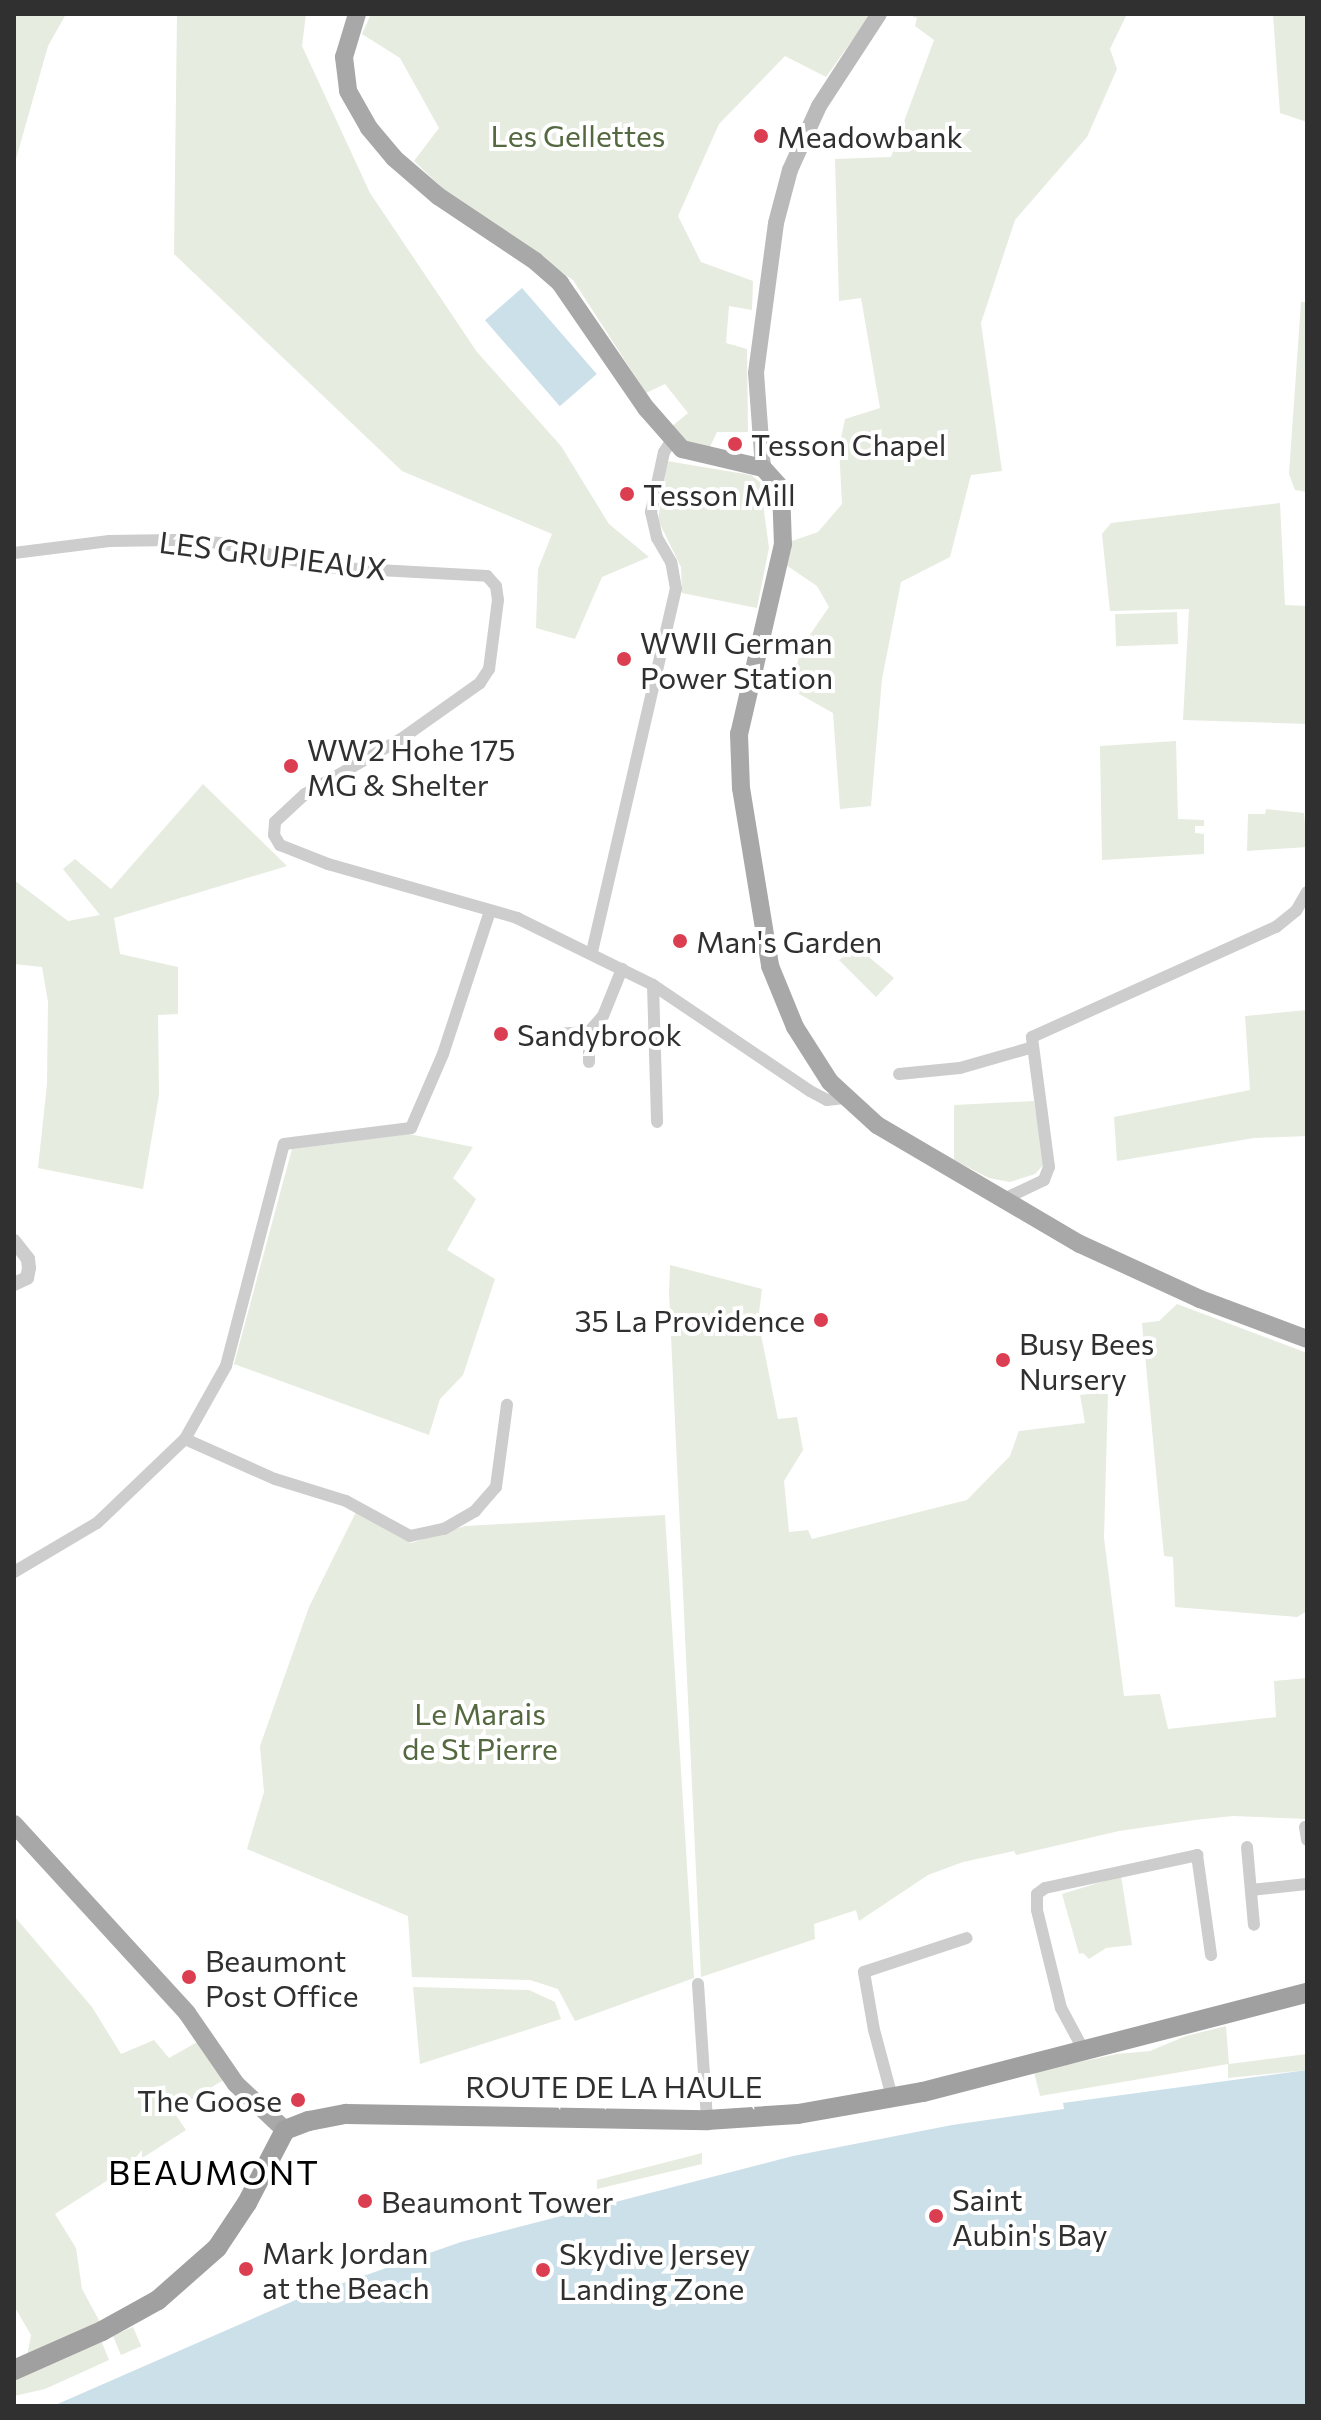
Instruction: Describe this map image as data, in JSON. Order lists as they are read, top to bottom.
{
  "streets": {
    "highway": ["ROUTE DE LA HAULE"],
    "street": ["LES GRUPIEAUX"]
  },
  "districts": ["BEAUMONT"],
  "parks": ["Les Gellettes", "Le Marais de St Pierre"],
  "places": [
    "Meadowbank",
    "Tesson Chapel",
    "Tesson Mill",
    "WWII German Power Station",
    "WW2 Hohe 175 MG & Shelter",
    "Man's Garden",
    "Sandybrook",
    "35 La Providence",
    "Busy Bees Nursery",
    "Beaumont Post Office",
    "The Goose",
    "Beaumont Tower",
    "Saint Aubin's Bay",
    "Mark Jordan at the Beach",
    "Skydive Jersey Landing Zone"
  ]
}
